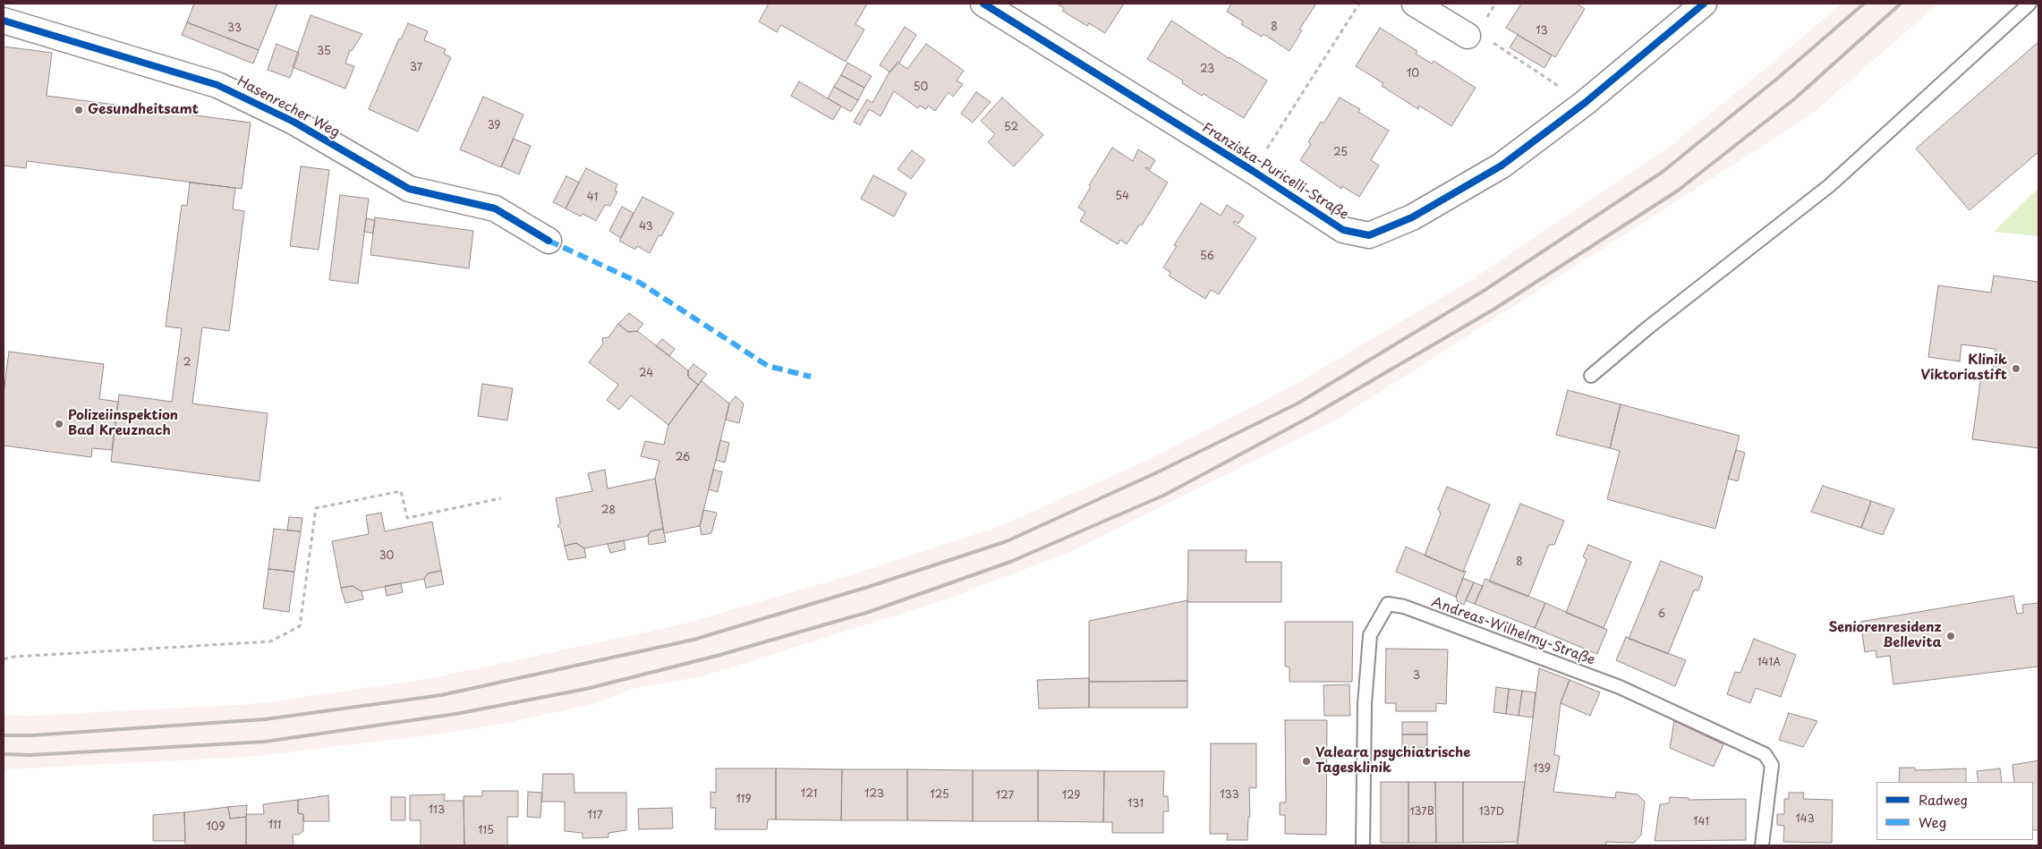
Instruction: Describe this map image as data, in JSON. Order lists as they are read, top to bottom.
{
  "streets": {
    "street": ["Hasenrecher Weg", "Franziska-Puricelli-Straße"],
    "lane": ["Andreas-Wilhelmy-Straße"]
  },
  "places": [
    "Gesundheitsamt",
    "Klinik Viktoriastift",
    "Polizeiinspektion Bad Kreuznach",
    "Seniorenresidenz Bellevita",
    "Valeara psychiatrische Tagesklinik"
  ],
  "house_numbers": [
    "8",
    "33",
    "13",
    "35",
    "37",
    "23",
    "10",
    "50",
    "39",
    "52",
    "25",
    "54",
    "41",
    "43",
    "56",
    "2",
    "24",
    "26",
    "28",
    "30",
    "8",
    "6",
    "141A",
    "3",
    "139",
    "121",
    "123",
    "125",
    "133",
    "127",
    "129",
    "119",
    "131",
    "113",
    "137B",
    "137D",
    "117",
    "143",
    "141",
    "111",
    "109",
    "115"
  ],
  "legend": ["Radweg", "Weg"]
}
